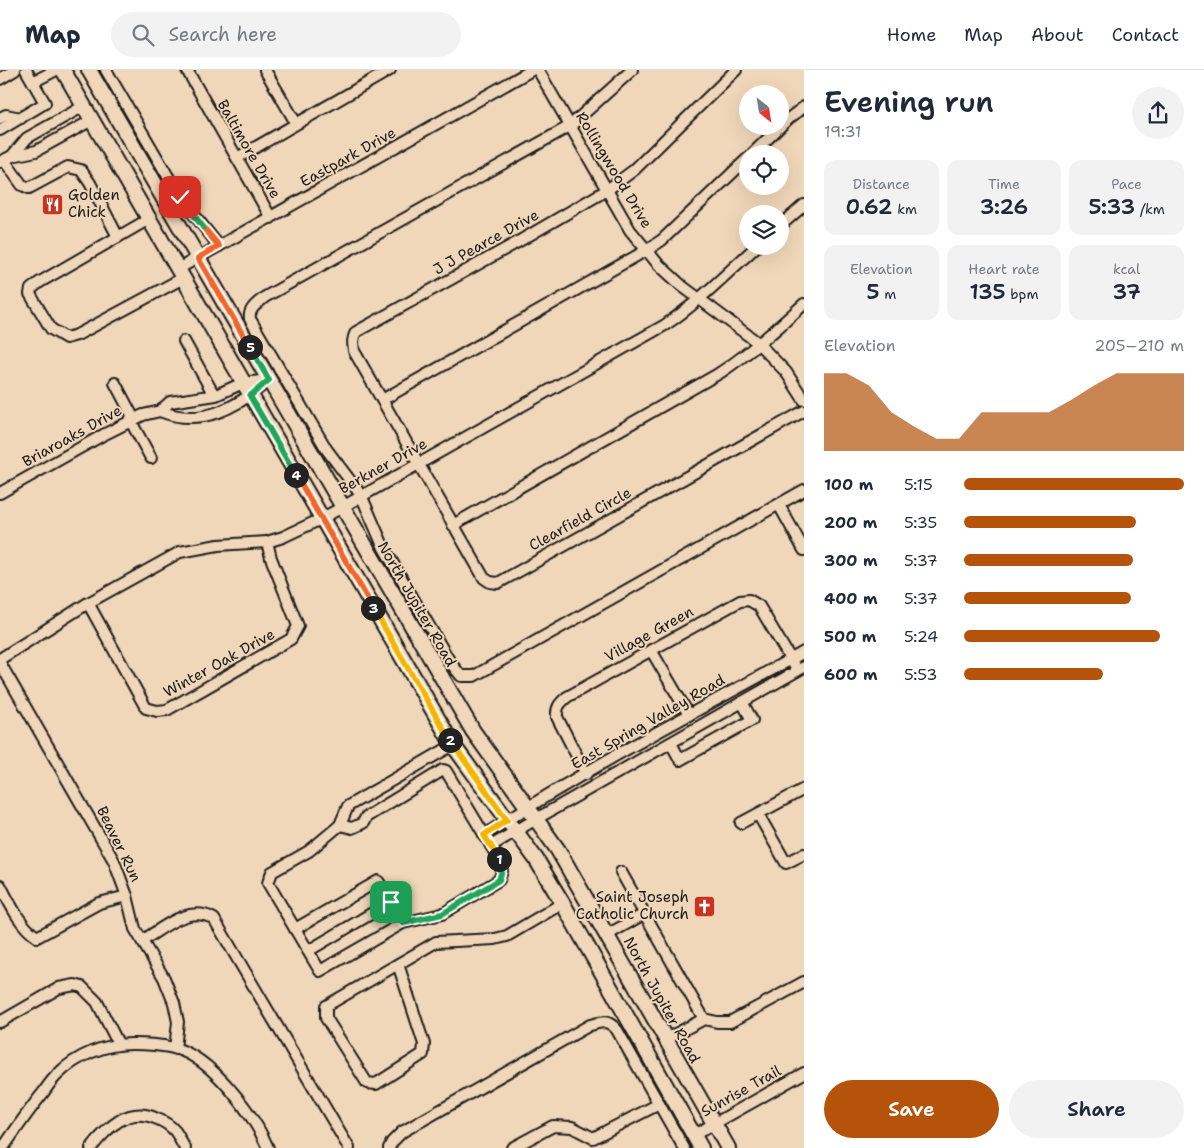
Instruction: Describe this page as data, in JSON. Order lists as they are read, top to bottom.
{
  "streets": {
    "main road": ["North Jupiter Road"],
    "street": [
      "Baltimore Drive",
      "Eastpark Drive",
      "Rollingwood Drive",
      "J J Pearce Drive",
      "Briaroaks Drive",
      "Berkner Drive",
      "Clearfield Circle",
      "Village Green",
      "Winter Oak Drive",
      "East Spring Valley Road",
      "Beaver Run",
      "Sunrise Trail"
    ]
  },
  "crossings": [
    ["Baltimore Drive", "Eastpark Drive"],
    ["Eastpark Drive", "North Jupiter Road"],
    ["Rollingwood Drive", "J J Pearce Drive"],
    ["Rollingwood Drive", "Berkner Drive"],
    ["J J Pearce Drive", "Berkner Drive"],
    ["J J Pearce Drive", "Clearfield Circle"],
    ["Briaroaks Drive", "North Jupiter Road"],
    ["Berkner Drive", "Clearfield Circle"],
    ["Berkner Drive", "North Jupiter Road"],
    ["Berkner Drive", "Winter Oak Drive"],
    ["Berkner Drive", "Beaver Run"],
    ["North Jupiter Road", "East Spring Valley Road"],
    ["North Jupiter Road", "Sunrise Trail"],
    ["Village Green", "East Spring Valley Road"]
  ],
  "places": {
    "restaurant": ["Golden Chick"],
    "church": ["Saint Joseph Catholic Church"]
  },
  "north": "bottom right",
  "page": {
    "header": "Map",
    "search": "Search here",
    "nav": [
      "Home",
      "Map",
      "About",
      "Contact"
    ],
    "heading": ["Evening run", "19:31"],
    "stats": [
      ["Distance", "0.62 km"],
      ["Time", "3:26"],
      ["Pace", "5:33 /km"],
      ["Elevation", "5 m"],
      ["Heart rate", "135 bpm"],
      ["kcal", "37"]
    ],
    "chart": ["Elevation", "205–210 m"],
    "pins": [
      "5",
      "4",
      "3",
      "2",
      "1"
    ],
    "list": [
      {
        "name": "100 m",
        "note": "5:15"
      },
      {
        "name": "200 m",
        "note": "5:35"
      },
      {
        "name": "300 m",
        "note": "5:37"
      },
      {
        "name": "400 m",
        "note": "5:37"
      },
      {
        "name": "500 m",
        "note": "5:24"
      },
      {
        "name": "600 m",
        "note": "5:53"
      }
    ],
    "buttons": ["Save", "Share"]
  }
}
